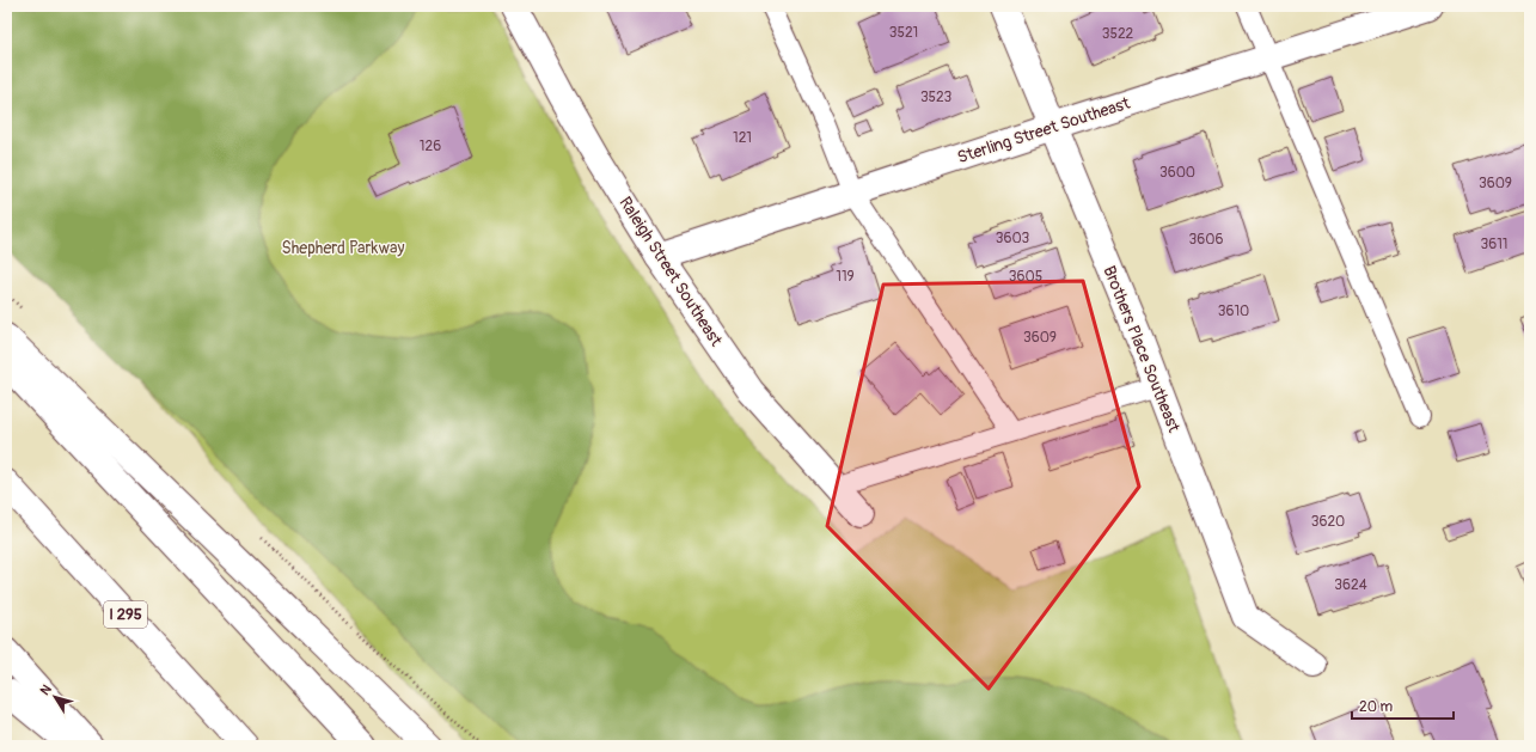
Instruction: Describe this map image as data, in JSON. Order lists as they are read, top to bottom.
{
  "streets": {
    "main road": [
      "Sterling Street Southeast",
      "Raleigh Street Southeast",
      "Brothers Place Southeast",
      "I 295"
    ]
  },
  "crossings": [
    ["Sterling Street Southeast", "Raleigh Street Southeast"],
    ["Sterling Street Southeast", "Brothers Place Southeast"]
  ],
  "parks": ["Shepherd Parkway"],
  "house_numbers": [
    "3521",
    "3522",
    "3523",
    "121",
    "126",
    "3600",
    "3609",
    "3603",
    "3606",
    "3611",
    "119",
    "3605",
    "3610",
    "3609",
    "3620",
    "3624"
  ],
  "scale_bar": "20 m",
  "north": "top left"
}
